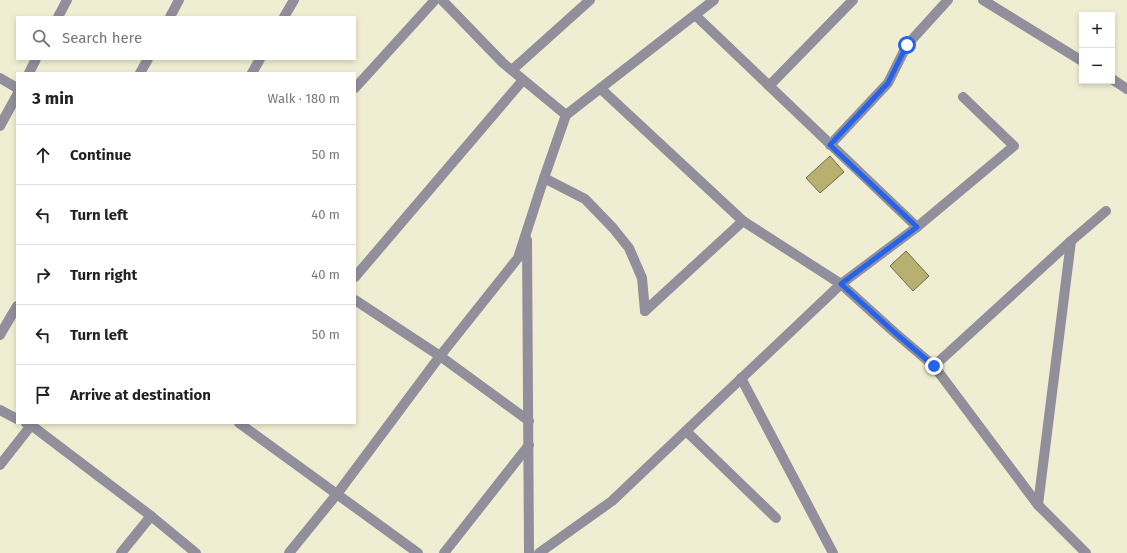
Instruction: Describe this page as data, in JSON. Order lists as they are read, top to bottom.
{
  "page": {
    "map_buttons": ["+", "−"],
    "search": "Search here",
    "heading": ["3 min", "Walk · 180 m"],
    "list": [
      ["Continue", "50 m"],
      ["Turn left", "40 m"],
      ["Turn right", "40 m"],
      ["Turn left", "50 m"],
      "Arrive at destination"
    ]
  }
}
